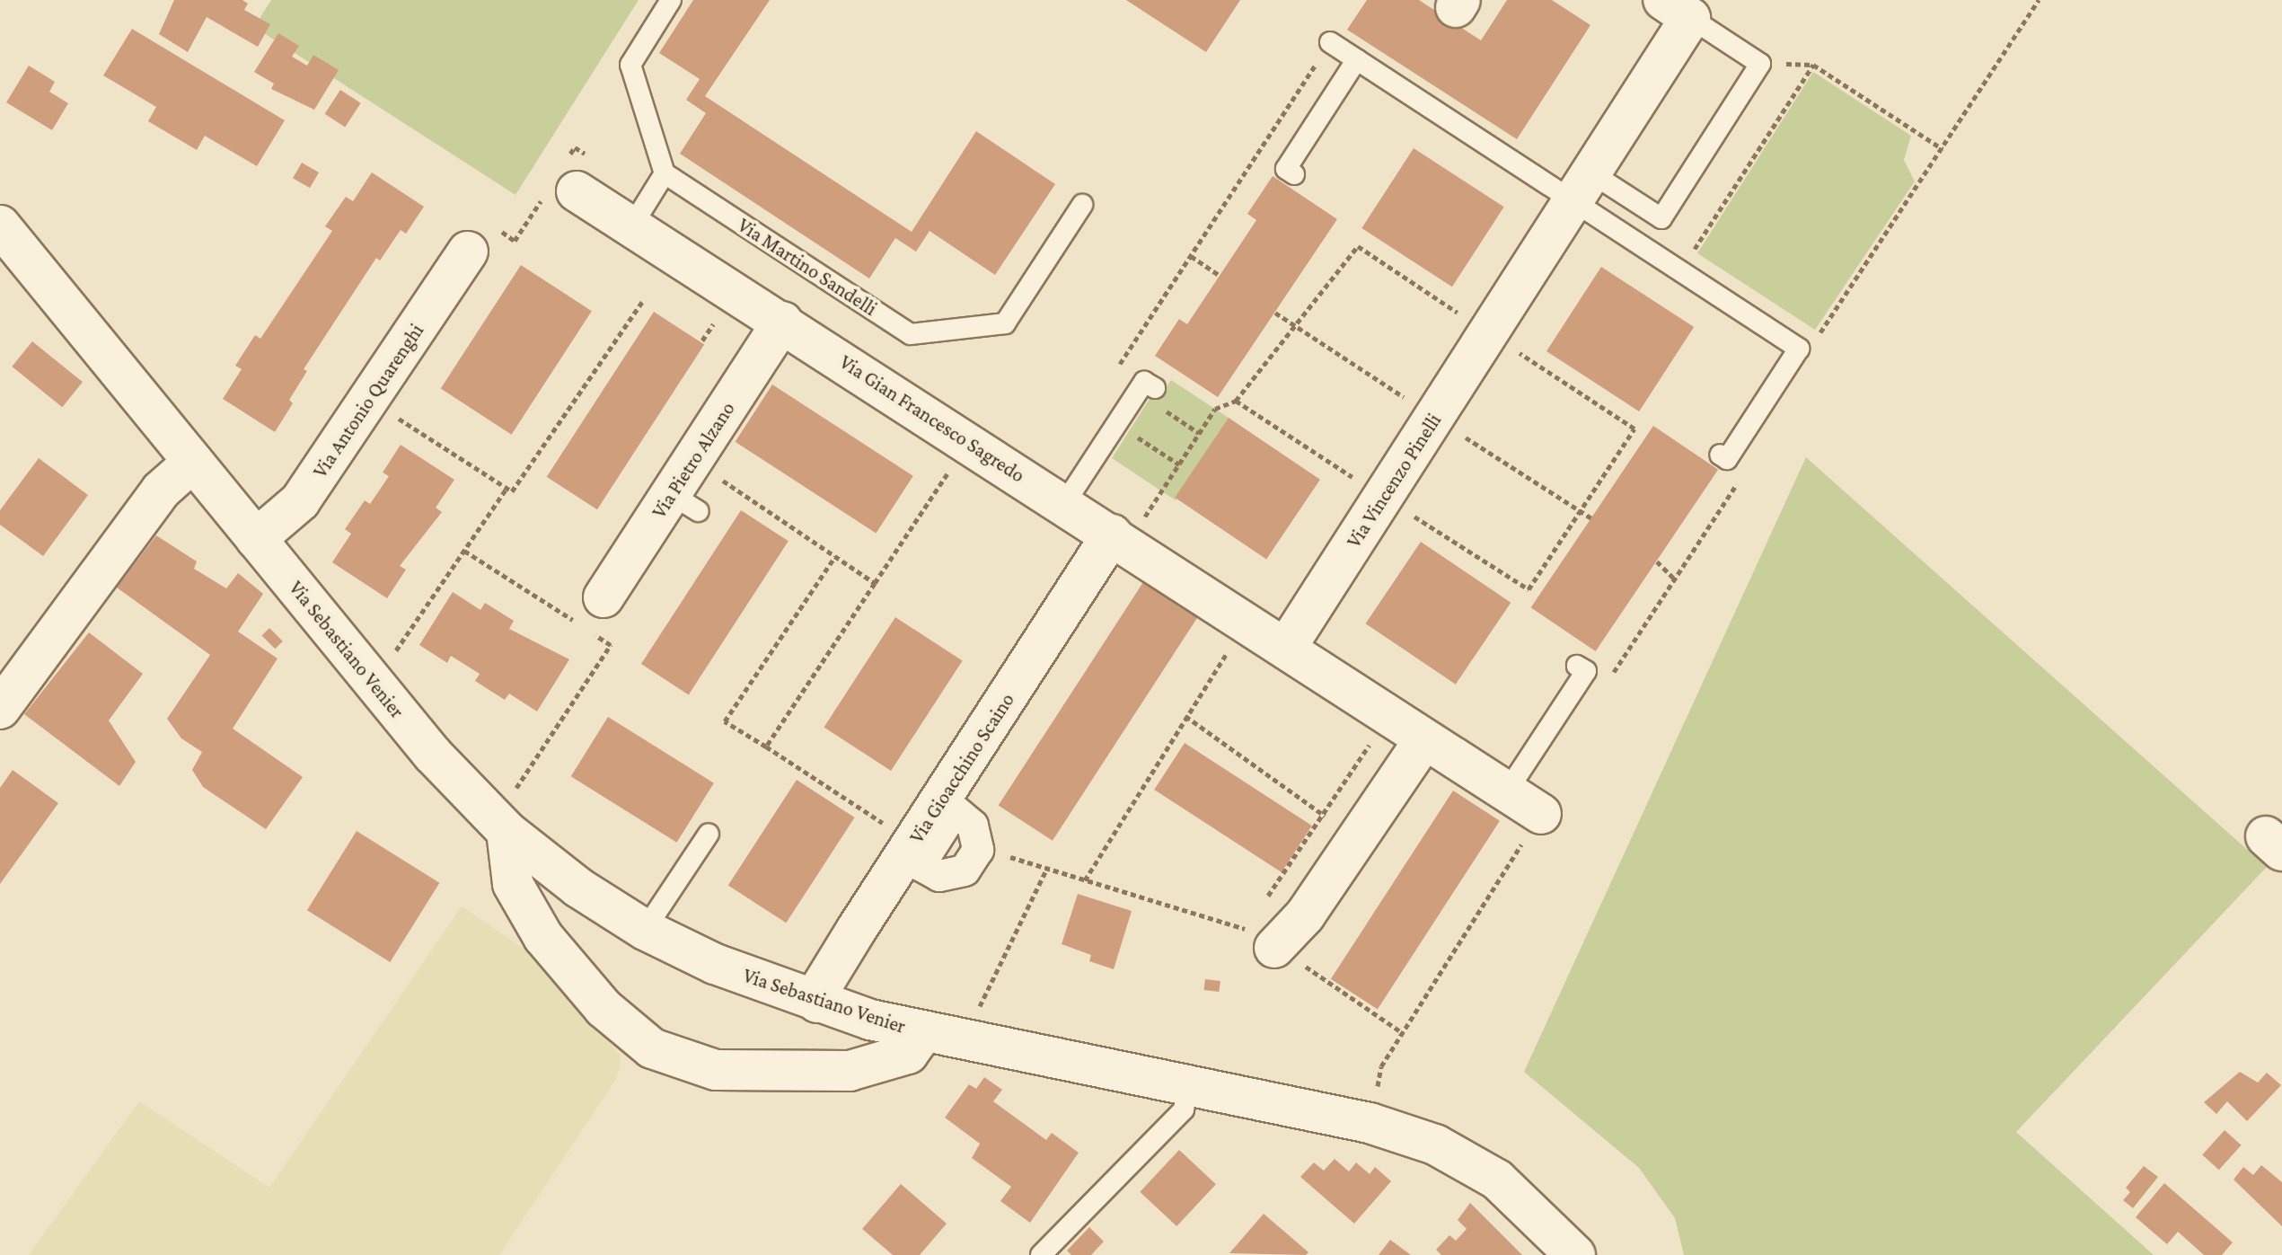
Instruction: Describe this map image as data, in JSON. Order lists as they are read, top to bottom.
{
  "streets": {
    "street": [
      "Via Antonio Quarenghi",
      "Via Gian Francesco Sagredo",
      "Via Pietro Alzano",
      "Via Vincenzo Pinelli",
      "Via Sebastiano Venier",
      "Via Gioacchino Scaino"
    ],
    "lane": ["Via Martino Sandelli"]
  },
  "crossings": [
    ["Via Antonio Quarenghi", "Via Sebastiano Venier"],
    ["Via Gian Francesco Sagredo", "Via Pietro Alzano"],
    ["Via Gian Francesco Sagredo", "Via Vincenzo Pinelli"],
    ["Via Gian Francesco Sagredo", "Via Gioacchino Scaino"],
    ["Via Sebastiano Venier", "Via Gioacchino Scaino"]
  ]
}
